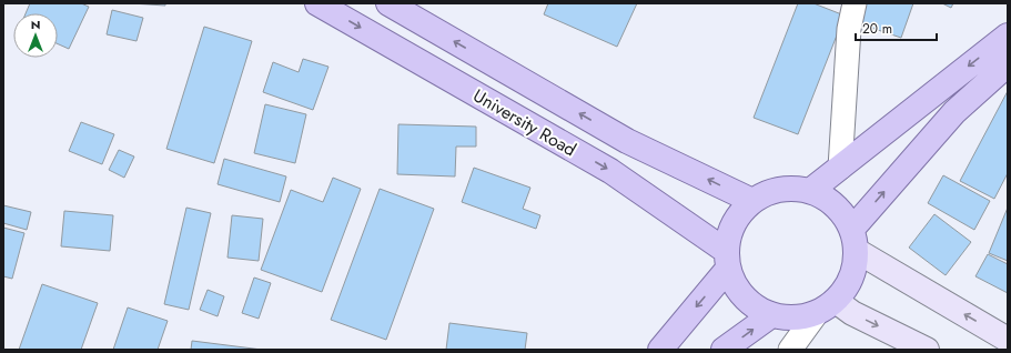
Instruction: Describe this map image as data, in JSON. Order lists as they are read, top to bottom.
{
  "streets": {
    "main road": ["University Road"]
  },
  "scale_bar": "20 m",
  "north": "top"
}
